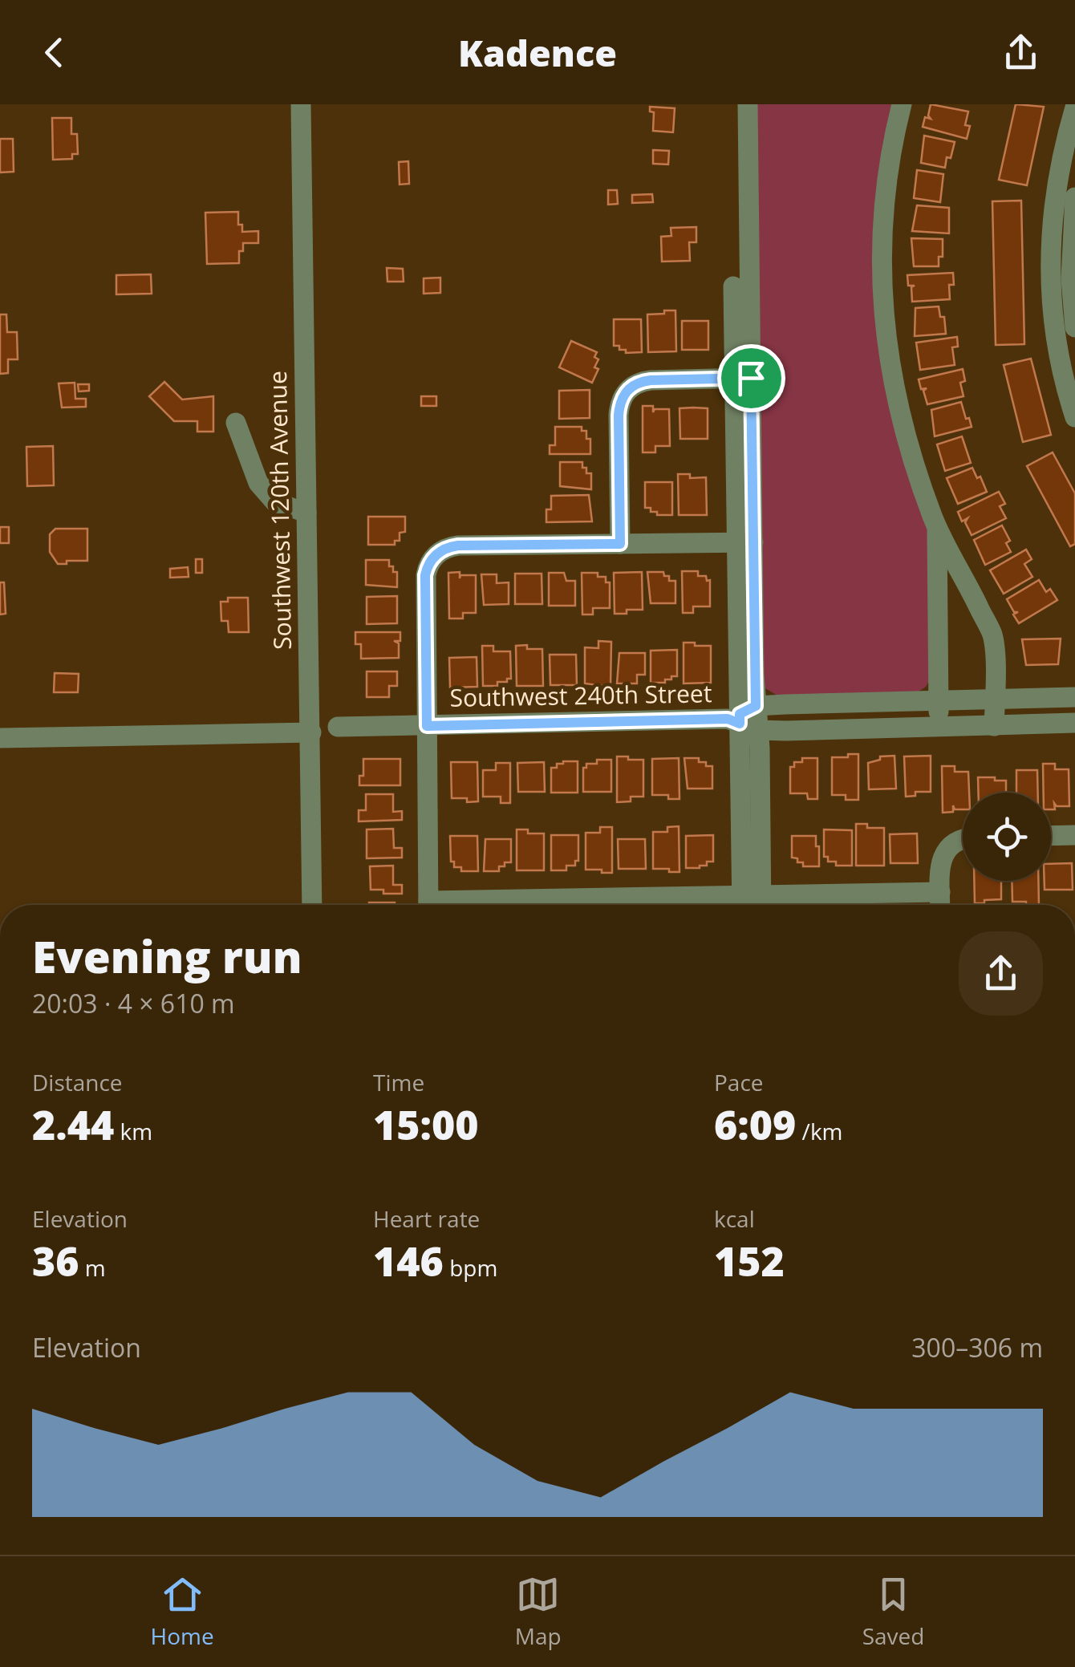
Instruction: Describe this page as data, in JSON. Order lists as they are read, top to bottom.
{
  "streets": {
    "street": ["Southwest 120th Avenue", "Southwest 240th Street"]
  },
  "page": {
    "header": "Kadence",
    "heading": ["Evening run", "20:03 · 4 × 610 m"],
    "stats": [
      ["Distance", "2.44 km"],
      ["Time", "15:00"],
      ["Pace", "6:09 /km"],
      ["Elevation", "36 m"],
      ["Heart rate", "146 bpm"],
      ["kcal", "152"]
    ],
    "chart": ["Elevation", "300–306 m"],
    "tabs": ["Home", "Map", "Saved"]
  }
}
